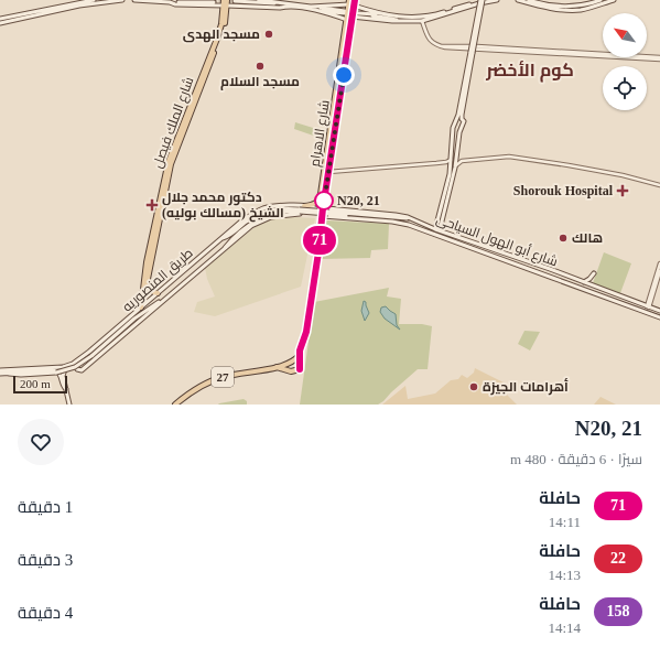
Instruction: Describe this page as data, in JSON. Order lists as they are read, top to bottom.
{
  "streets": {
    "main road": [
      "شارع الملك فيصل",
      "شارع الاهرام",
      "شارع أبو الهول السياحى",
      "طريق المنصوريه",
      "27"
    ]
  },
  "crossings": [
    ["شارع الملك فيصل", "طريق المنصوريه"],
    ["شارع الاهرام", "شارع أبو الهول السياحى"],
    ["شارع الاهرام", "طريق المنصوريه"],
    ["شارع الاهرام", "27"]
  ],
  "districts": ["كوم الأخضر"],
  "places": {
    "other": [
      "مسجد الهدى",
      "مسجد السلام",
      "N20, 21",
      "هالك",
      "أهرامات الجيزة"
    ],
    "health": ["Shorouk Hospital", "دكتور محمد جلال الشيخ (مسالك بوليه)"]
  },
  "lines": ["bus line 71"],
  "scale_bar": "200 m",
  "north": "top left",
  "page": {
    "on_map": "71",
    "scale": "200 m",
    "heading": ["N20, 21", "سيرًا · 6 دقيقة · 480 m"],
    "list": [
      {
        "mark": "71",
        "name": "حافلة",
        "note": "14:11",
        "value": "1 دقيقة"
      },
      {
        "mark": "22",
        "name": "حافلة",
        "note": "14:13",
        "value": "3 دقيقة"
      },
      {
        "mark": "158",
        "name": "حافلة",
        "note": "14:14",
        "value": "4 دقيقة"
      }
    ]
  }
}
